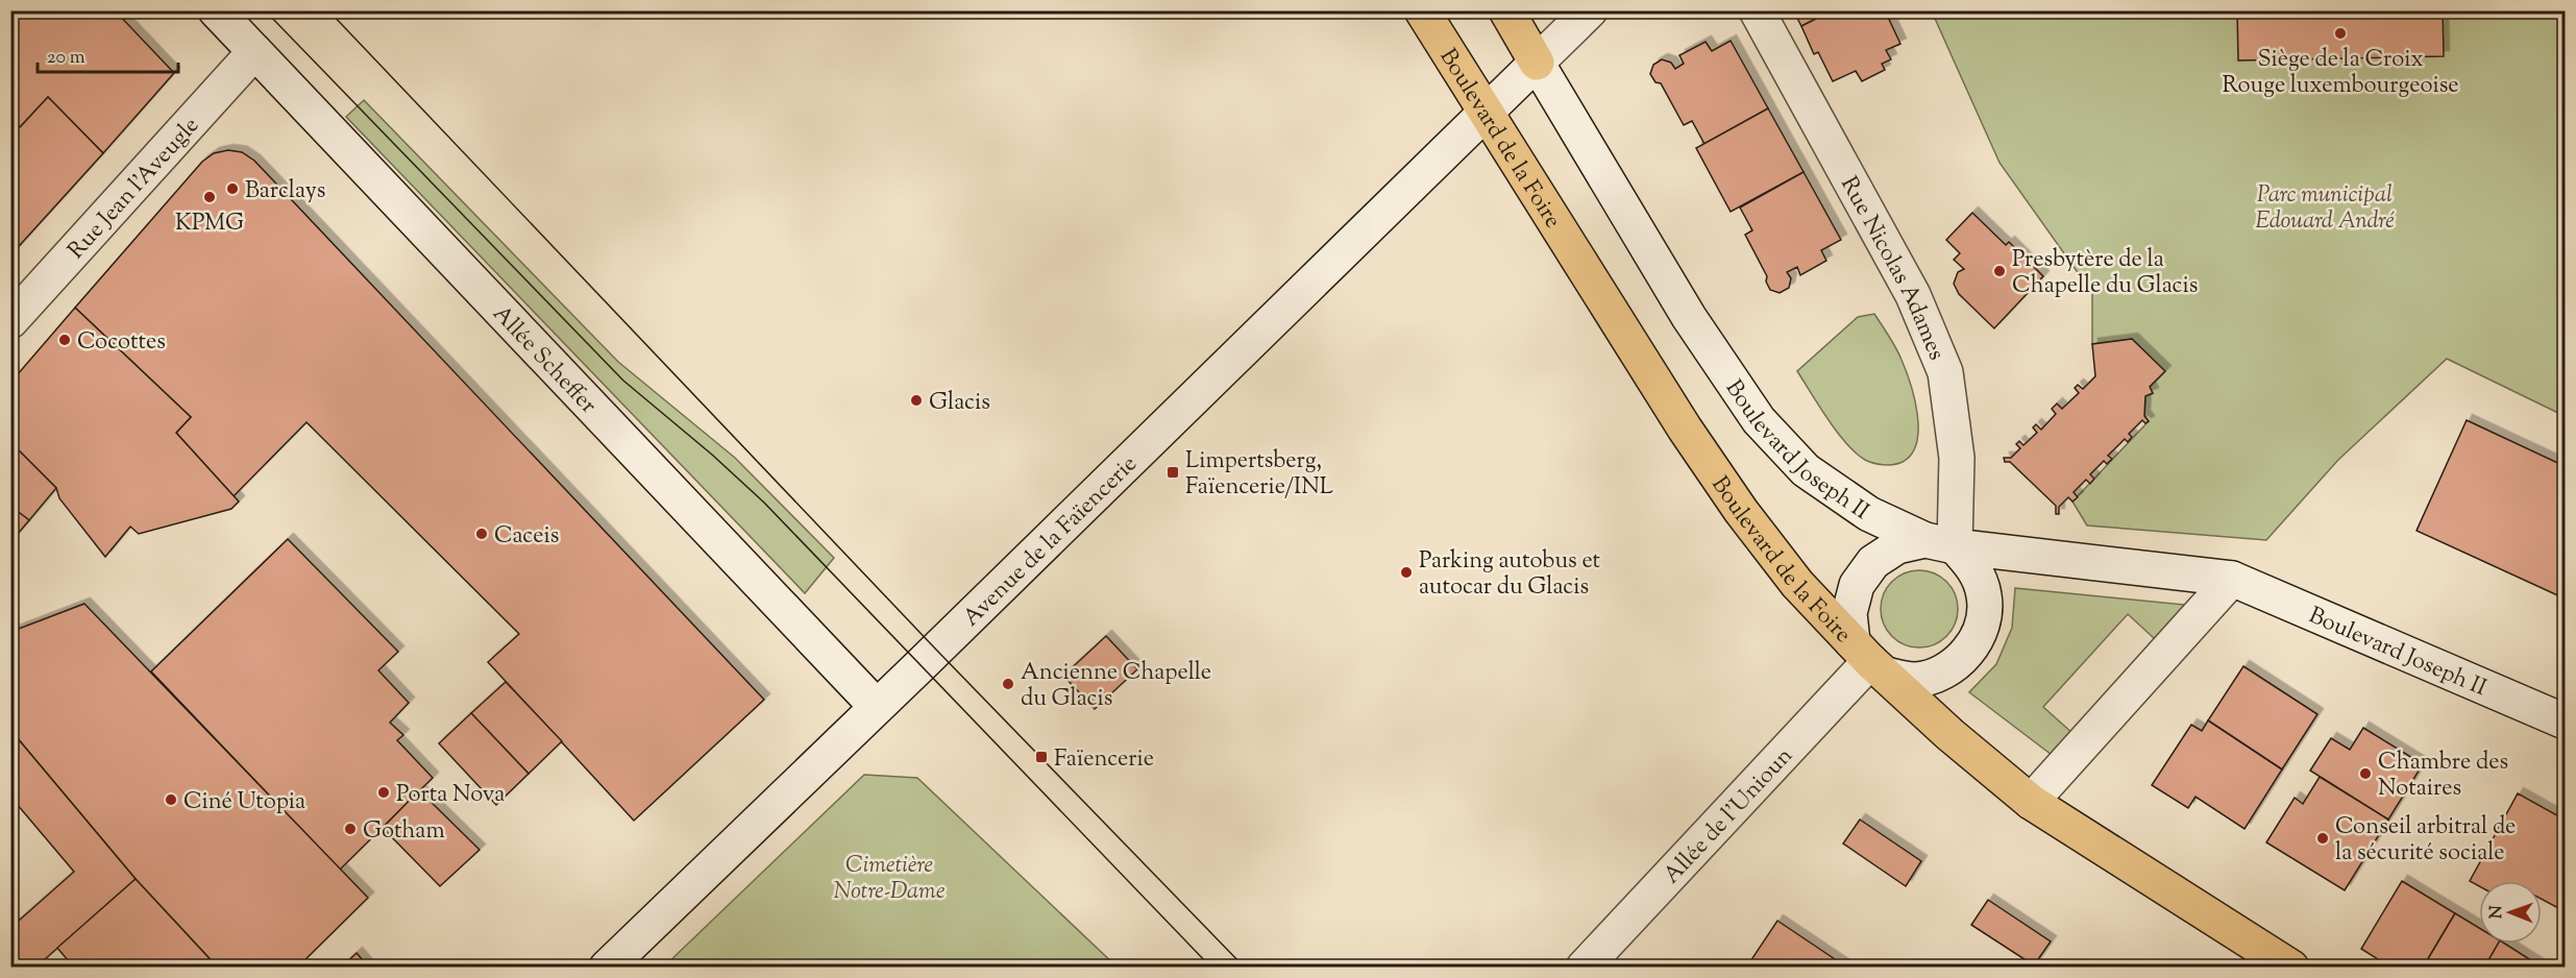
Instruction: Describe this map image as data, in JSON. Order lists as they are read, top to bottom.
{
  "streets": {
    "main road": [
      "Boulevard de la Foire",
      "Rue Jean l'Aveugle",
      "Rue Nicolas Adames",
      "Allée Scheffer",
      "Boulevard Joseph II",
      "Avenue de la Faïencerie",
      "Allée de l'Unioun"
    ]
  },
  "crossings": [
    ["Boulevard de la Foire", "Rue Nicolas Adames"],
    ["Boulevard de la Foire", "Boulevard Joseph II"],
    ["Boulevard de la Foire", "Avenue de la Faïencerie"],
    ["Boulevard de la Foire", "Allée de l'Unioun"],
    ["Rue Jean l'Aveugle", "Allée Scheffer"],
    ["Rue Nicolas Adames", "Boulevard Joseph II"],
    ["Rue Nicolas Adames", "Allée de l'Unioun"],
    ["Allée Scheffer", "Avenue de la Faïencerie"],
    ["Boulevard Joseph II", "Avenue de la Faïencerie"],
    ["Boulevard Joseph II", "Allée de l'Unioun"]
  ],
  "parks": ["Parc municipal Edouard André", "Cimetière Notre-Dame"],
  "places": {
    "other": [
      "Siège de la Croix Rouge luxembourgeoise",
      "Barclays",
      "KPMG",
      "Presbytère de la Chapelle du Glacis",
      "Cocottes",
      "Glacis",
      "Caceis",
      "Parking autobus et autocar du Glacis",
      "Ancienne Chapelle du Glacis",
      "Chambre des Notaires",
      "Porta Nova",
      "Ciné Utopia",
      "Gotham",
      "Conseil arbitral de la sécurité sociale"
    ],
    "transit": ["Limpertsberg, Faïencerie/INL", "Faïencerie"]
  },
  "scale_bar": "20 m",
  "north": "left"
}
